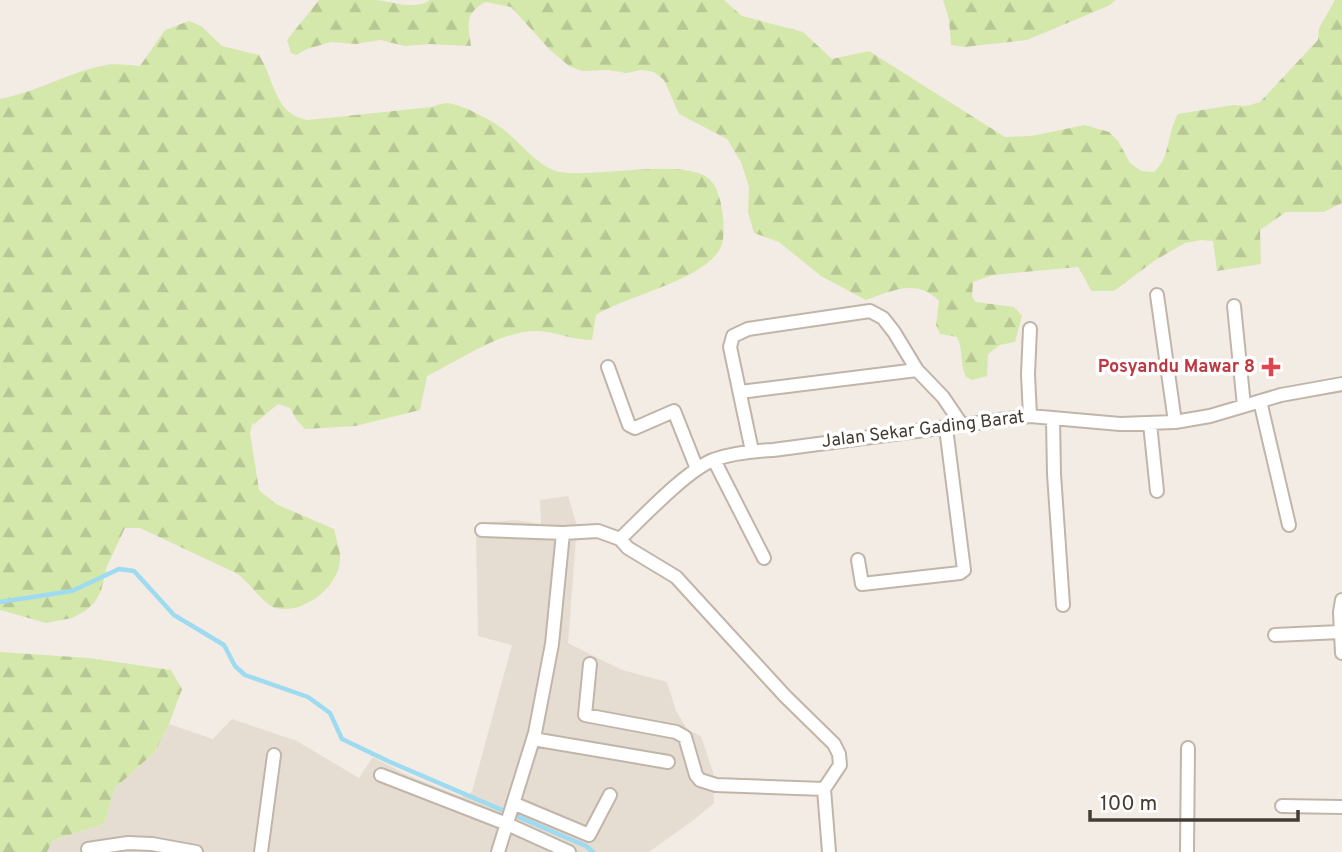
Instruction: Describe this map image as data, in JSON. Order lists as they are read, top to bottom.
{
  "streets": {
    "street": ["Jalan Sekar Gading Barat"]
  },
  "places": {
    "health": ["Posyandu Mawar 8"]
  },
  "scale_bar": "100 m"
}
